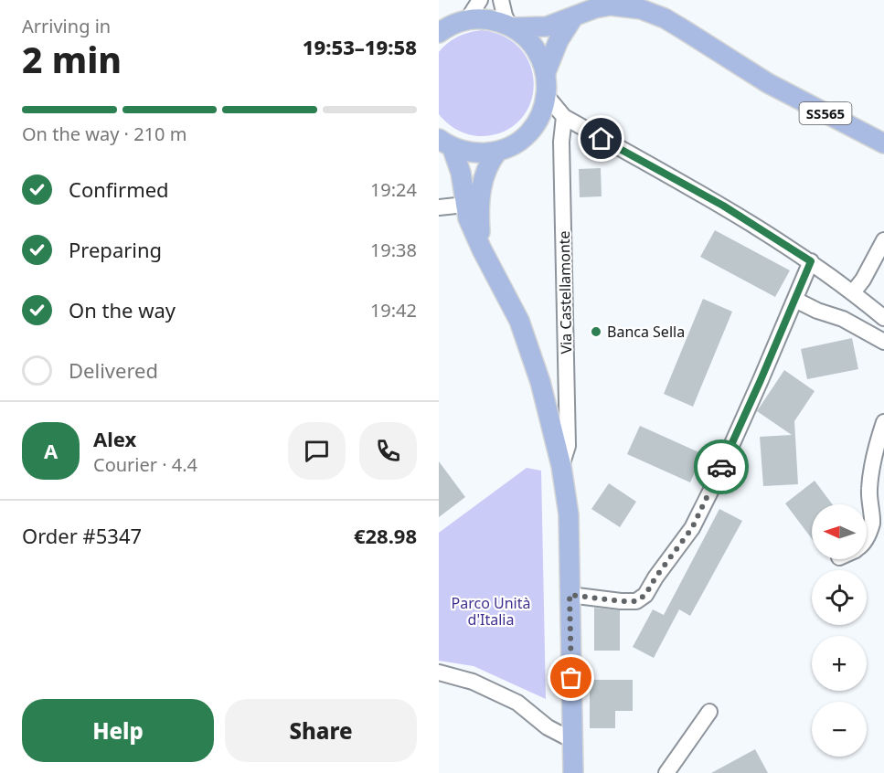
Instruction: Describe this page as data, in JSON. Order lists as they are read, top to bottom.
{
  "streets": {
    "main road": ["SS565", "Via Castellamonte"]
  },
  "crossings": [
    ["SS565", "Via Castellamonte"]
  ],
  "parks": ["Parco Unità d'Italia"],
  "places": ["Banca Sella"],
  "north": "left",
  "page": {
    "heading": ["2 min", "Arriving in", "19:53–19:58"],
    "panel": [
      "Alex",
      "Courier · 4.4",
      "Order #5347",
      "€28.98"
    ],
    "bar": "On the way · 210 m",
    "list": [
      ["Confirmed", "19:24"],
      ["Preparing", "19:38"],
      ["On the way", "19:42"],
      "Delivered"
    ],
    "round": "A",
    "map_buttons": ["+", "−"],
    "buttons": ["Help", "Share"]
  }
}
